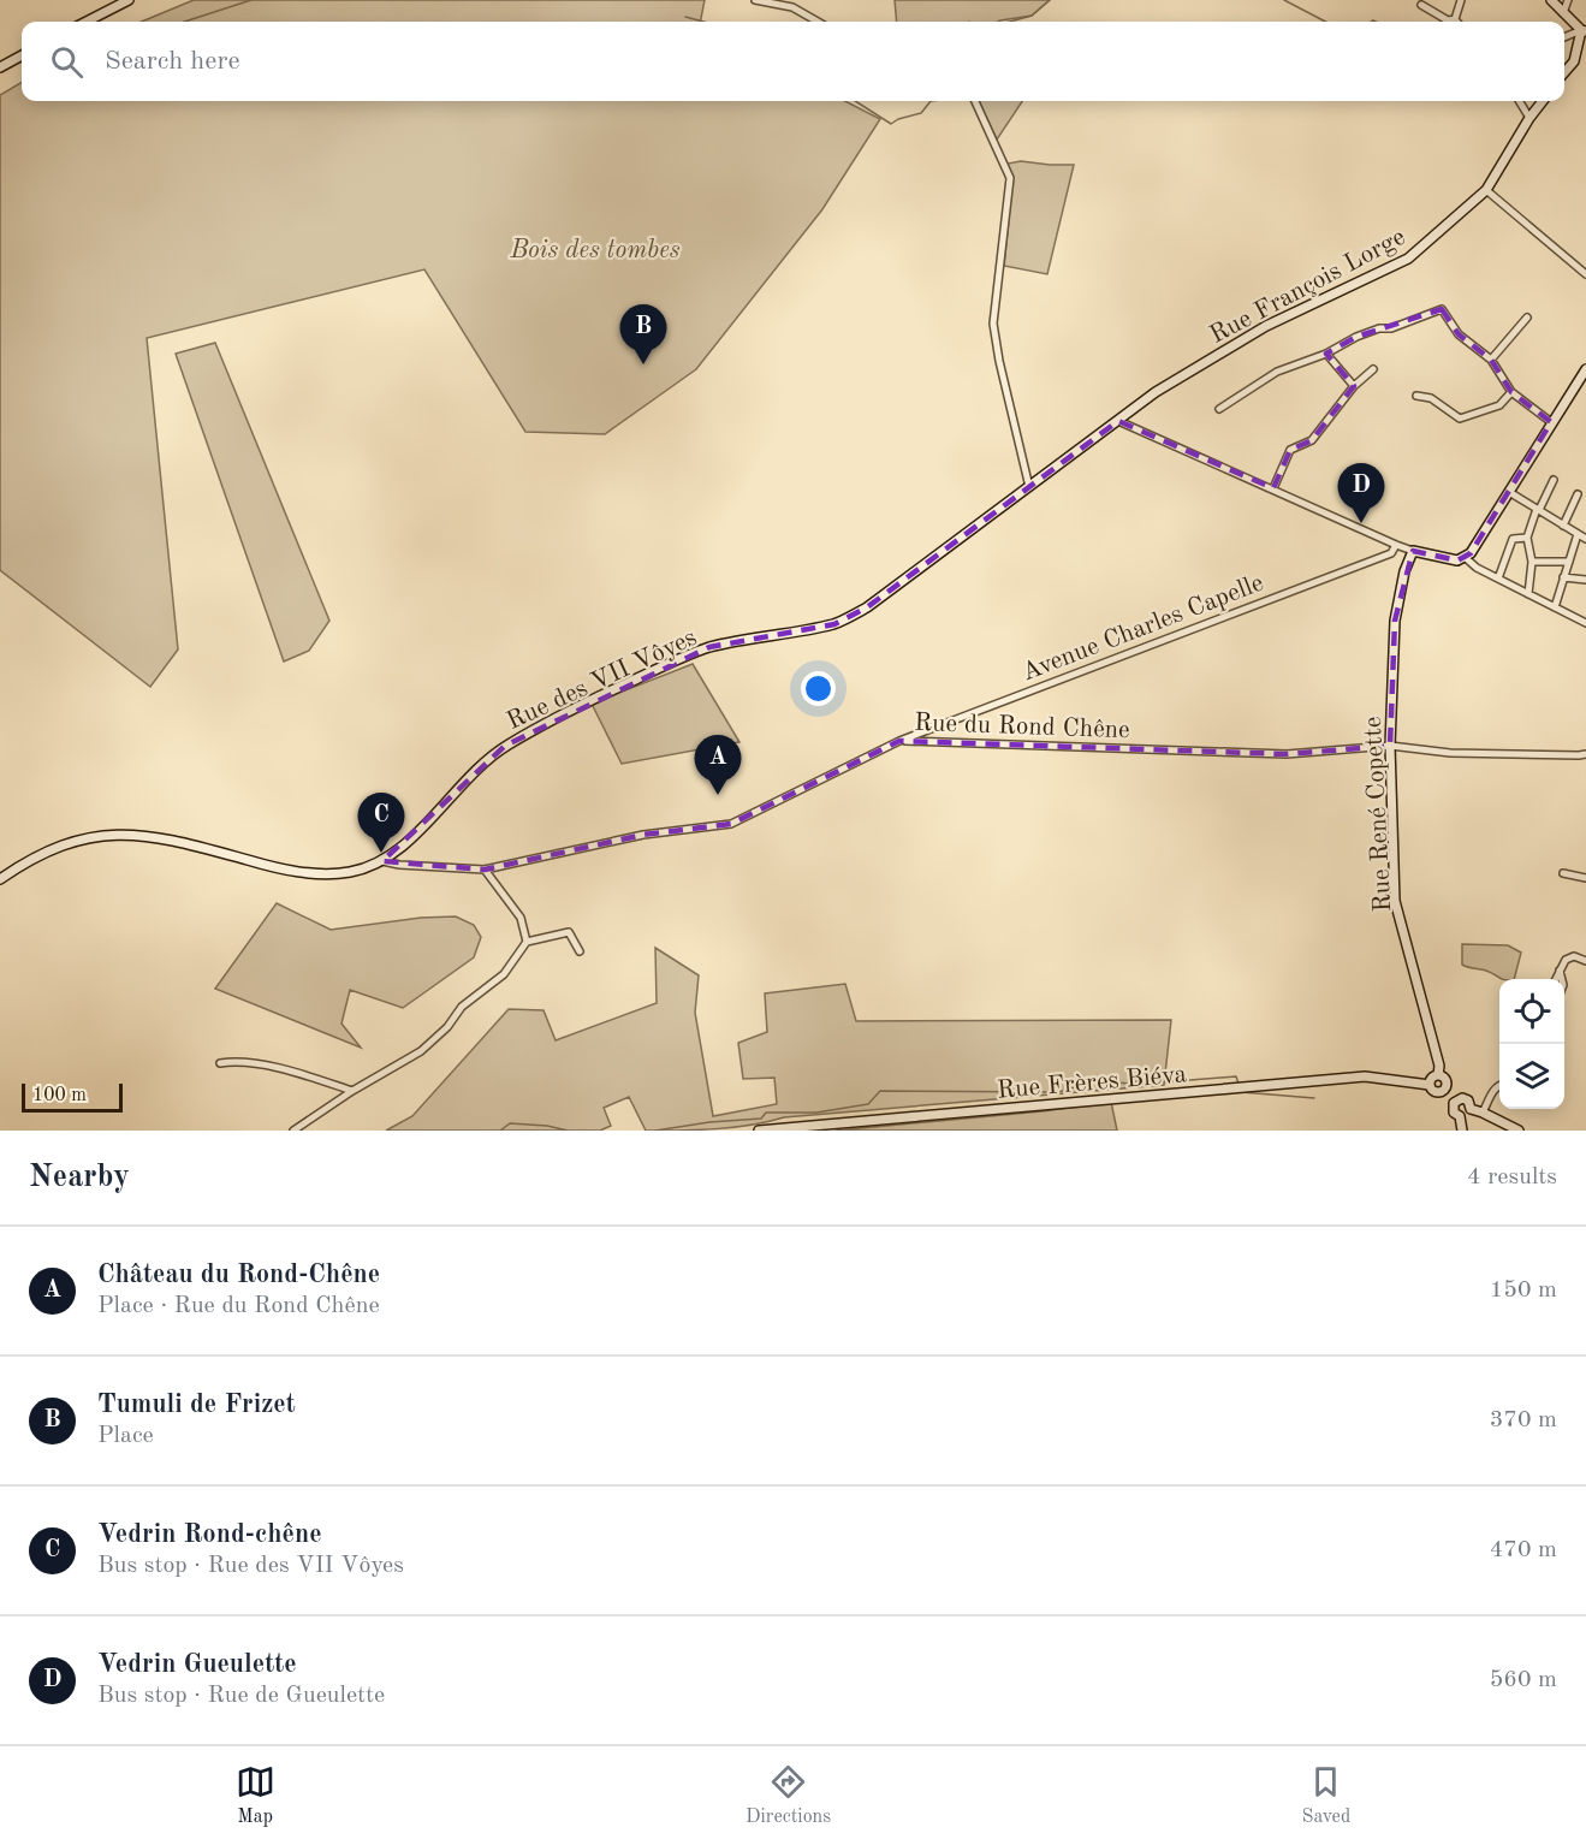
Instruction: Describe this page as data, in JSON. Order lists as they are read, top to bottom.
{
  "streets": {
    "street": [
      "Rue François Lorge",
      "Avenue Charles Capelle",
      "Rue des VII Vôyes",
      "Rue du Rond Chêne",
      "Rue René Copette",
      "Rue Frères Biéva"
    ]
  },
  "crossings": [
    ["Rue François Lorge", "Rue des VII Vôyes"],
    ["Avenue Charles Capelle", "Rue du Rond Chêne"],
    ["Rue des VII Vôyes", "Rue du Rond Chêne"],
    ["Rue du Rond Chêne", "Rue René Copette"],
    ["Rue René Copette", "Rue Frères Biéva"]
  ],
  "parks": ["Bois des tombes"],
  "scale_bar": "100 m",
  "page": {
    "search": "Search here",
    "pins": [
      "B",
      "D",
      "A",
      "C"
    ],
    "scale": "100 m",
    "heading": ["Nearby", "4 results"],
    "list": [
      {
        "mark": "A",
        "name": "Château du Rond-Chêne",
        "note": "Place · Rue du Rond Chêne",
        "value": "150 m"
      },
      {
        "mark": "B",
        "name": "Tumuli de Frizet",
        "note": "Place",
        "value": "370 m"
      },
      {
        "mark": "C",
        "name": "Vedrin Rond-chêne",
        "note": "Bus stop · Rue des VII Vôyes",
        "value": "470 m"
      },
      {
        "mark": "D",
        "name": "Vedrin Gueulette",
        "note": "Bus stop · Rue de Gueulette",
        "value": "560 m"
      }
    ],
    "nav": ["Map", "Directions", "Saved"]
  }
}
